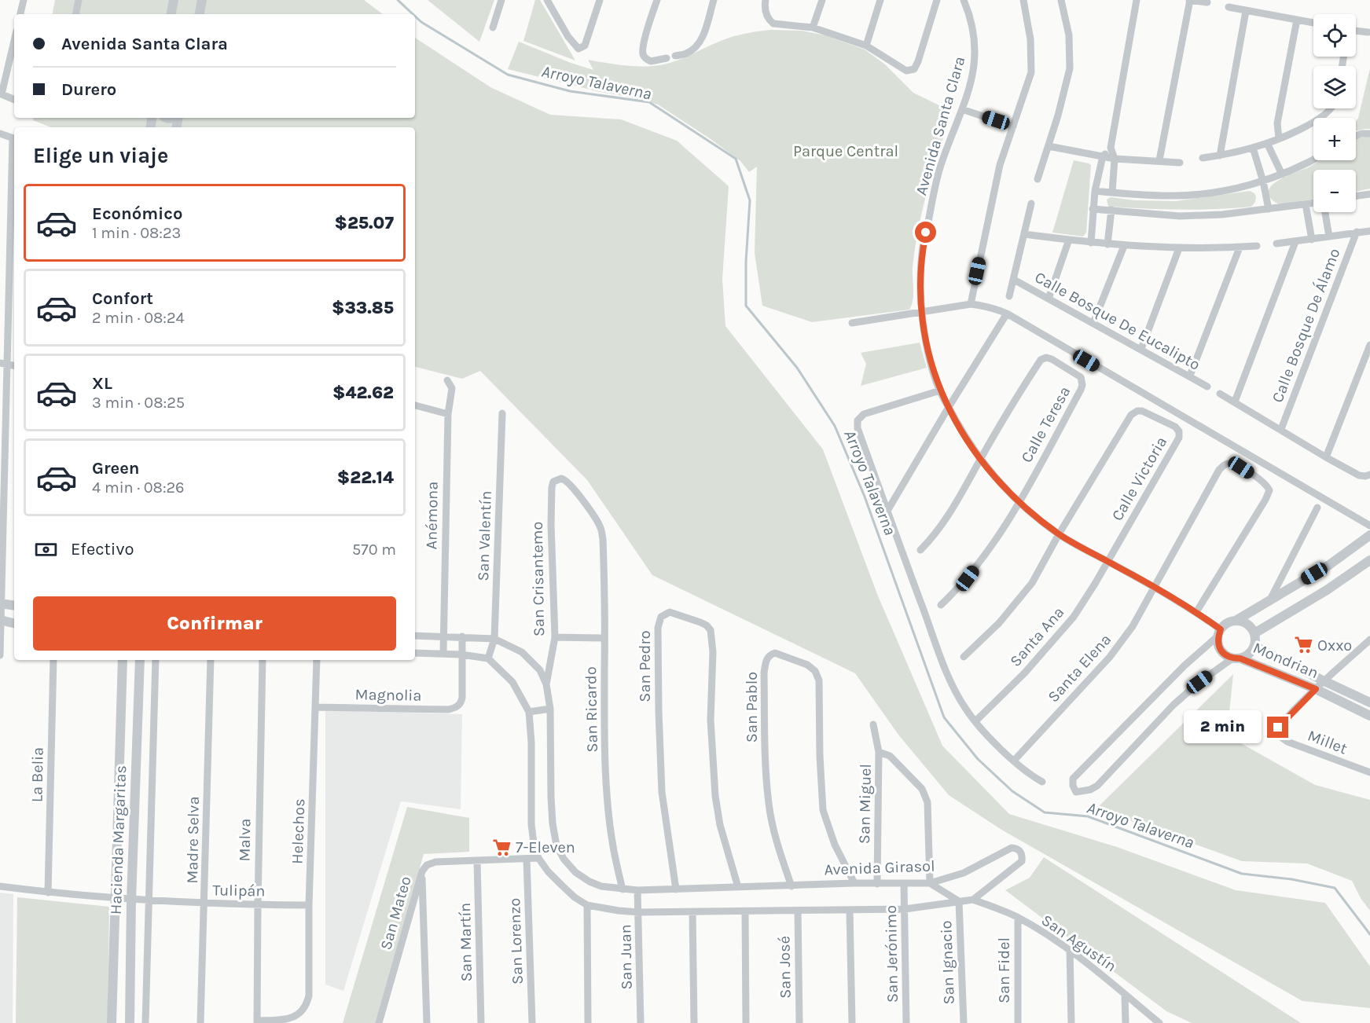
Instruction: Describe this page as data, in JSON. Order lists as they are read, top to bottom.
{
  "streets": {
    "street": [
      "Avenida Santa Clara",
      "Calle Bosque De Eucalipto",
      "Calle Bosque De Álamo",
      "Calle Teresa",
      "Calle Victoria",
      "Anémona",
      "San Valentín",
      "San Crisantemo",
      "Santa Ana",
      "Mondrian",
      "San Pedro",
      "Santa Elena",
      "Magnolia",
      "San Pablo",
      "San Ricardo",
      "Millet",
      "La Belia",
      "San Miguel",
      "Helechos",
      "Hacienda Margaritas",
      "Madre Selva",
      "Malva",
      "Avenida Girasol",
      "Tulipán",
      "San Mateo",
      "San Lorenzo",
      "San Martín",
      "San Agustín",
      "San Jerónimo",
      "San Juan",
      "San Ignacio",
      "San José",
      "San Fidel"
    ]
  },
  "crossings": [
    ["Avenida Santa Clara", "Calle Teresa"],
    ["Avenida Santa Clara", "Calle Victoria"],
    ["Avenida Santa Clara", "Santa Ana"],
    ["Avenida Santa Clara", "Mondrian"],
    ["Avenida Santa Clara", "Santa Elena"],
    ["Calle Victoria", "Santa Ana"],
    ["Anémona", "Avenida Girasol"],
    ["San Valentín", "Avenida Girasol"],
    ["San Crisantemo", "San Ricardo"],
    ["San Crisantemo", "Avenida Girasol"],
    ["Mondrian", "Millet"],
    ["San Pedro", "Avenida Girasol"],
    ["Magnolia", "Helechos"],
    ["San Pablo", "Avenida Girasol"],
    ["San Ricardo", "Avenida Girasol"],
    ["La Belia", "Tulipán"],
    ["San Miguel", "Avenida Girasol"],
    ["Helechos", "Malva"],
    ["Helechos", "Tulipán"],
    ["Hacienda Margaritas", "Tulipán"],
    ["Madre Selva", "Tulipán"],
    ["Malva", "Tulipán"],
    ["Avenida Girasol", "San Agustín"],
    ["Avenida Girasol", "San Jerónimo"],
    ["Avenida Girasol", "San Juan"],
    ["San Mateo", "San Lorenzo"],
    ["San Mateo", "San Martín"],
    ["San Agustín", "San Fidel"]
  ],
  "water": ["Arroyo Talaverna"],
  "parks": ["Parque Central"],
  "places": {
    "supermarket": ["Oxxo", "7-Eleven"]
  },
  "page": {
    "map_buttons": ["+", "−"],
    "banner": ["Avenida Santa Clara", "Durero"],
    "heading": "Elige un viaje",
    "list": [
      {
        "name": "Económico",
        "note": "1 min · 08:23",
        "value": "$25.07"
      },
      {
        "name": "Confort",
        "note": "2 min · 08:24",
        "value": "$33.85"
      },
      {
        "name": "XL",
        "note": "3 min · 08:25",
        "value": "$42.62"
      },
      {
        "name": "Green",
        "note": "4 min · 08:26",
        "value": "$22.14"
      }
    ],
    "pay": ["Efectivo", "570 m"],
    "buttons": "Confirmar",
    "bubble": "2 min"
  }
}
